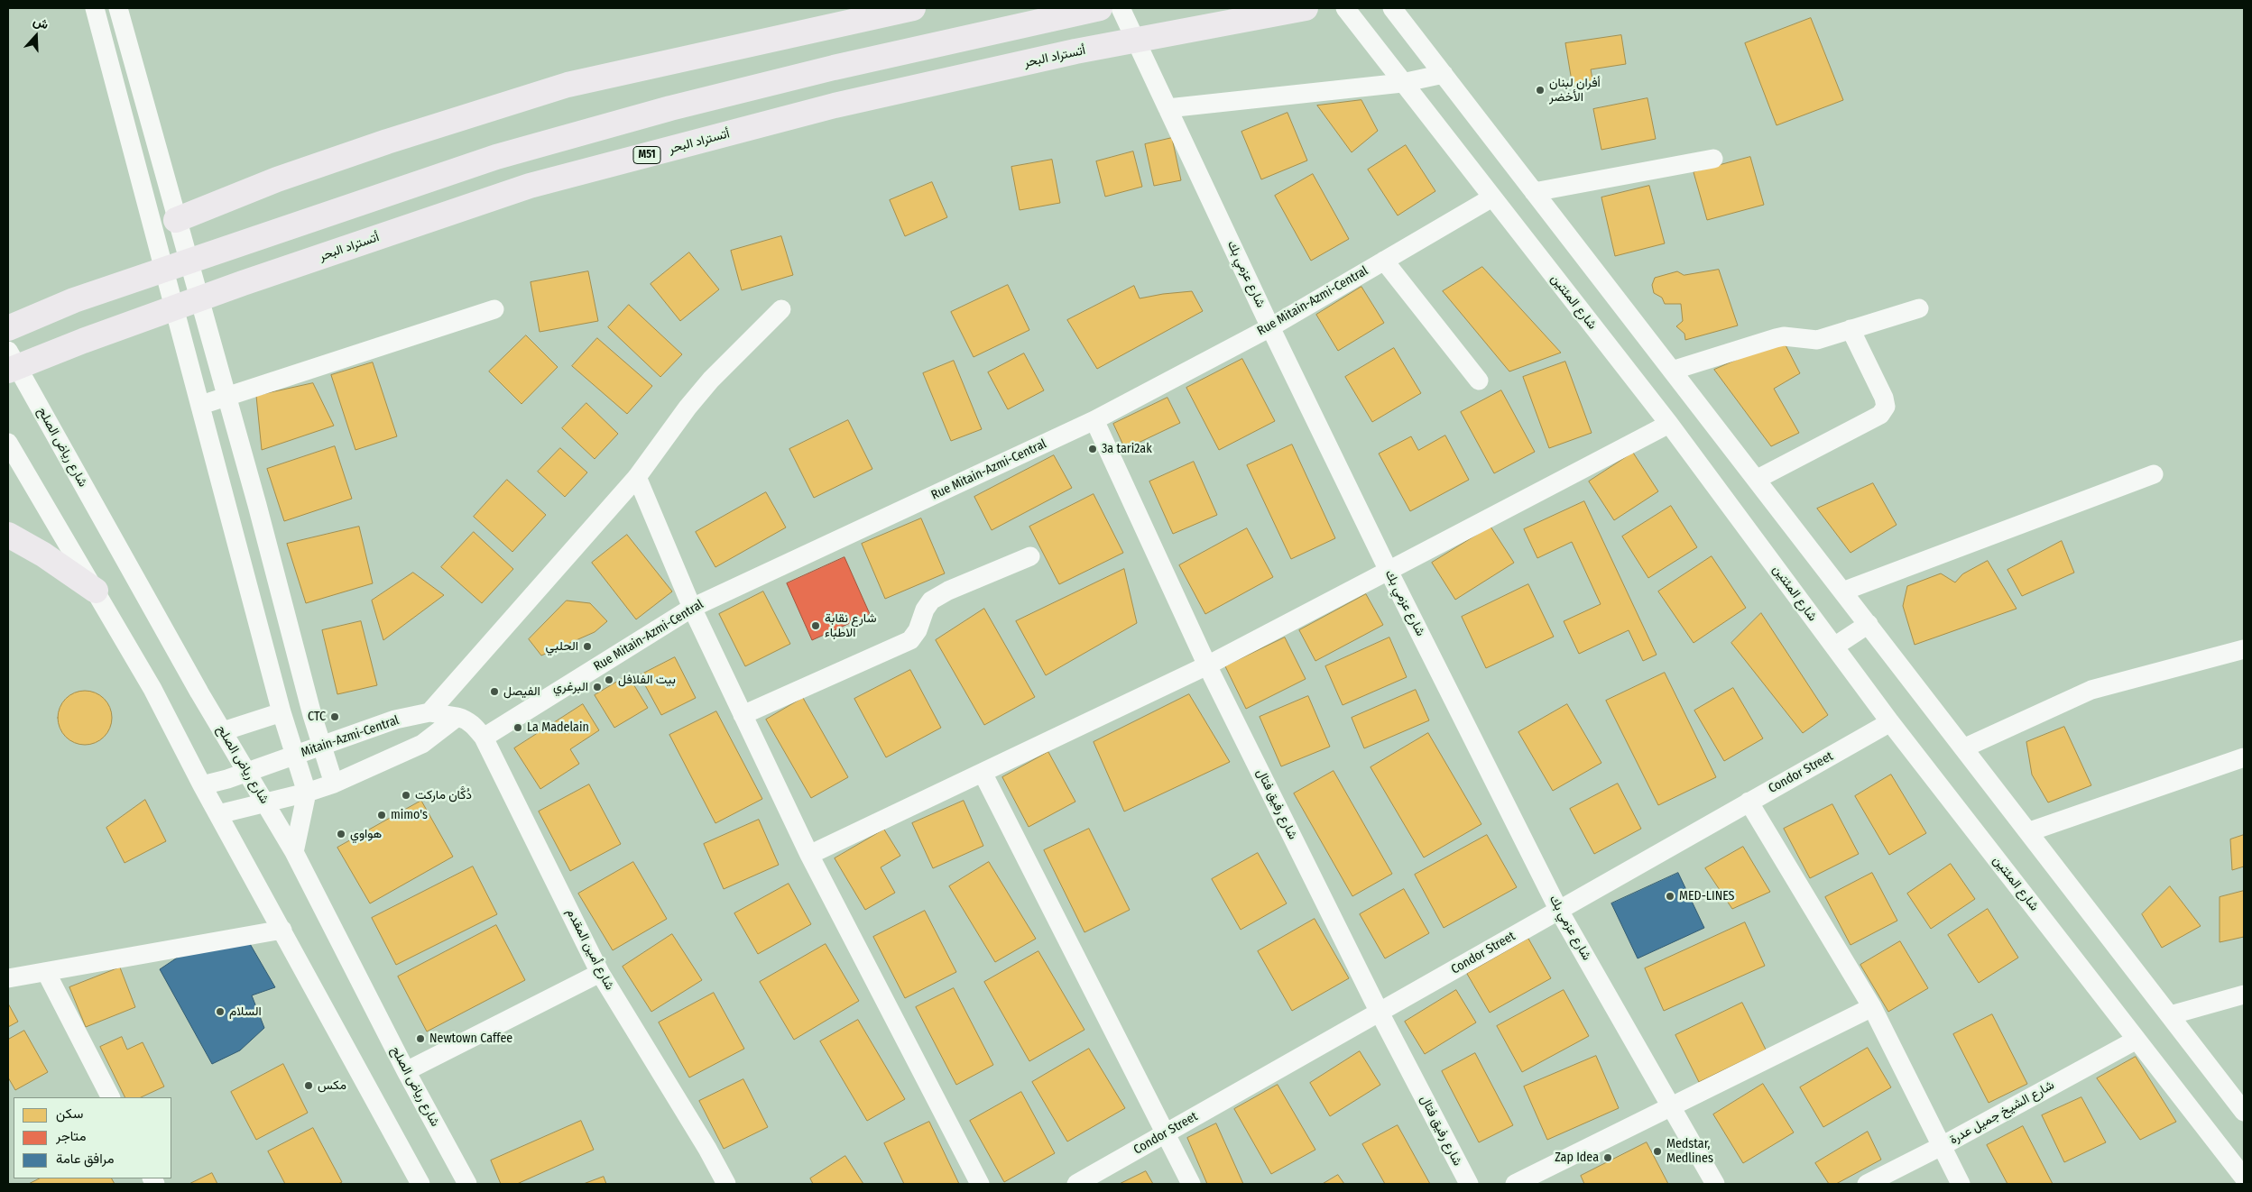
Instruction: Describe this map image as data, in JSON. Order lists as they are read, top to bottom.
{
  "streets": {
    "highway": ["أتستراد البحر", "M51"],
    "street": [
      "شارع عزمي بك",
      "Rue Mitain-Azmi-Central",
      "شارع المئتين",
      "شارع رياض الصلح",
      "Mitain-Azmi-Central",
      "Condor Street",
      "شارع رفيق فتال",
      "شارع أمين المقدم",
      "شارع الشيخ جميل عدرة"
    ]
  },
  "crossings": [
    ["شارع عزمي بك", "Rue Mitain-Azmi-Central"],
    ["شارع عزمي بك", "Condor Street"],
    ["Rue Mitain-Azmi-Central", "شارع المئتين"],
    ["Rue Mitain-Azmi-Central", "شارع رفيق فتال"],
    ["Rue Mitain-Azmi-Central", "شارع أمين المقدم"],
    ["شارع المئتين", "Condor Street"],
    ["شارع المئتين", "شارع الشيخ جميل عدرة"],
    ["شارع رياض الصلح", "Mitain-Azmi-Central"],
    ["Mitain-Azmi-Central", "شارع أمين المقدم"],
    ["Condor Street", "شارع رفيق فتال"]
  ],
  "places": [
    "أفران لبنان الأخضر",
    "3a tari2ak",
    "شارع نقابة الاطباء",
    "الحلبي",
    "بيت الفلافل",
    "البرغري",
    "الفيصل",
    "CTC",
    "La Madelain",
    "دُكَّان ماركت",
    "mimo's",
    "هواوي",
    "MED-LINES",
    "السلام",
    "Newtown Caffee",
    "مكس",
    "Medstar, Medlines",
    "Zap Idea"
  ],
  "legend": ["سكن", "متاجر", "مرافق عامة"],
  "north": "top"
}
